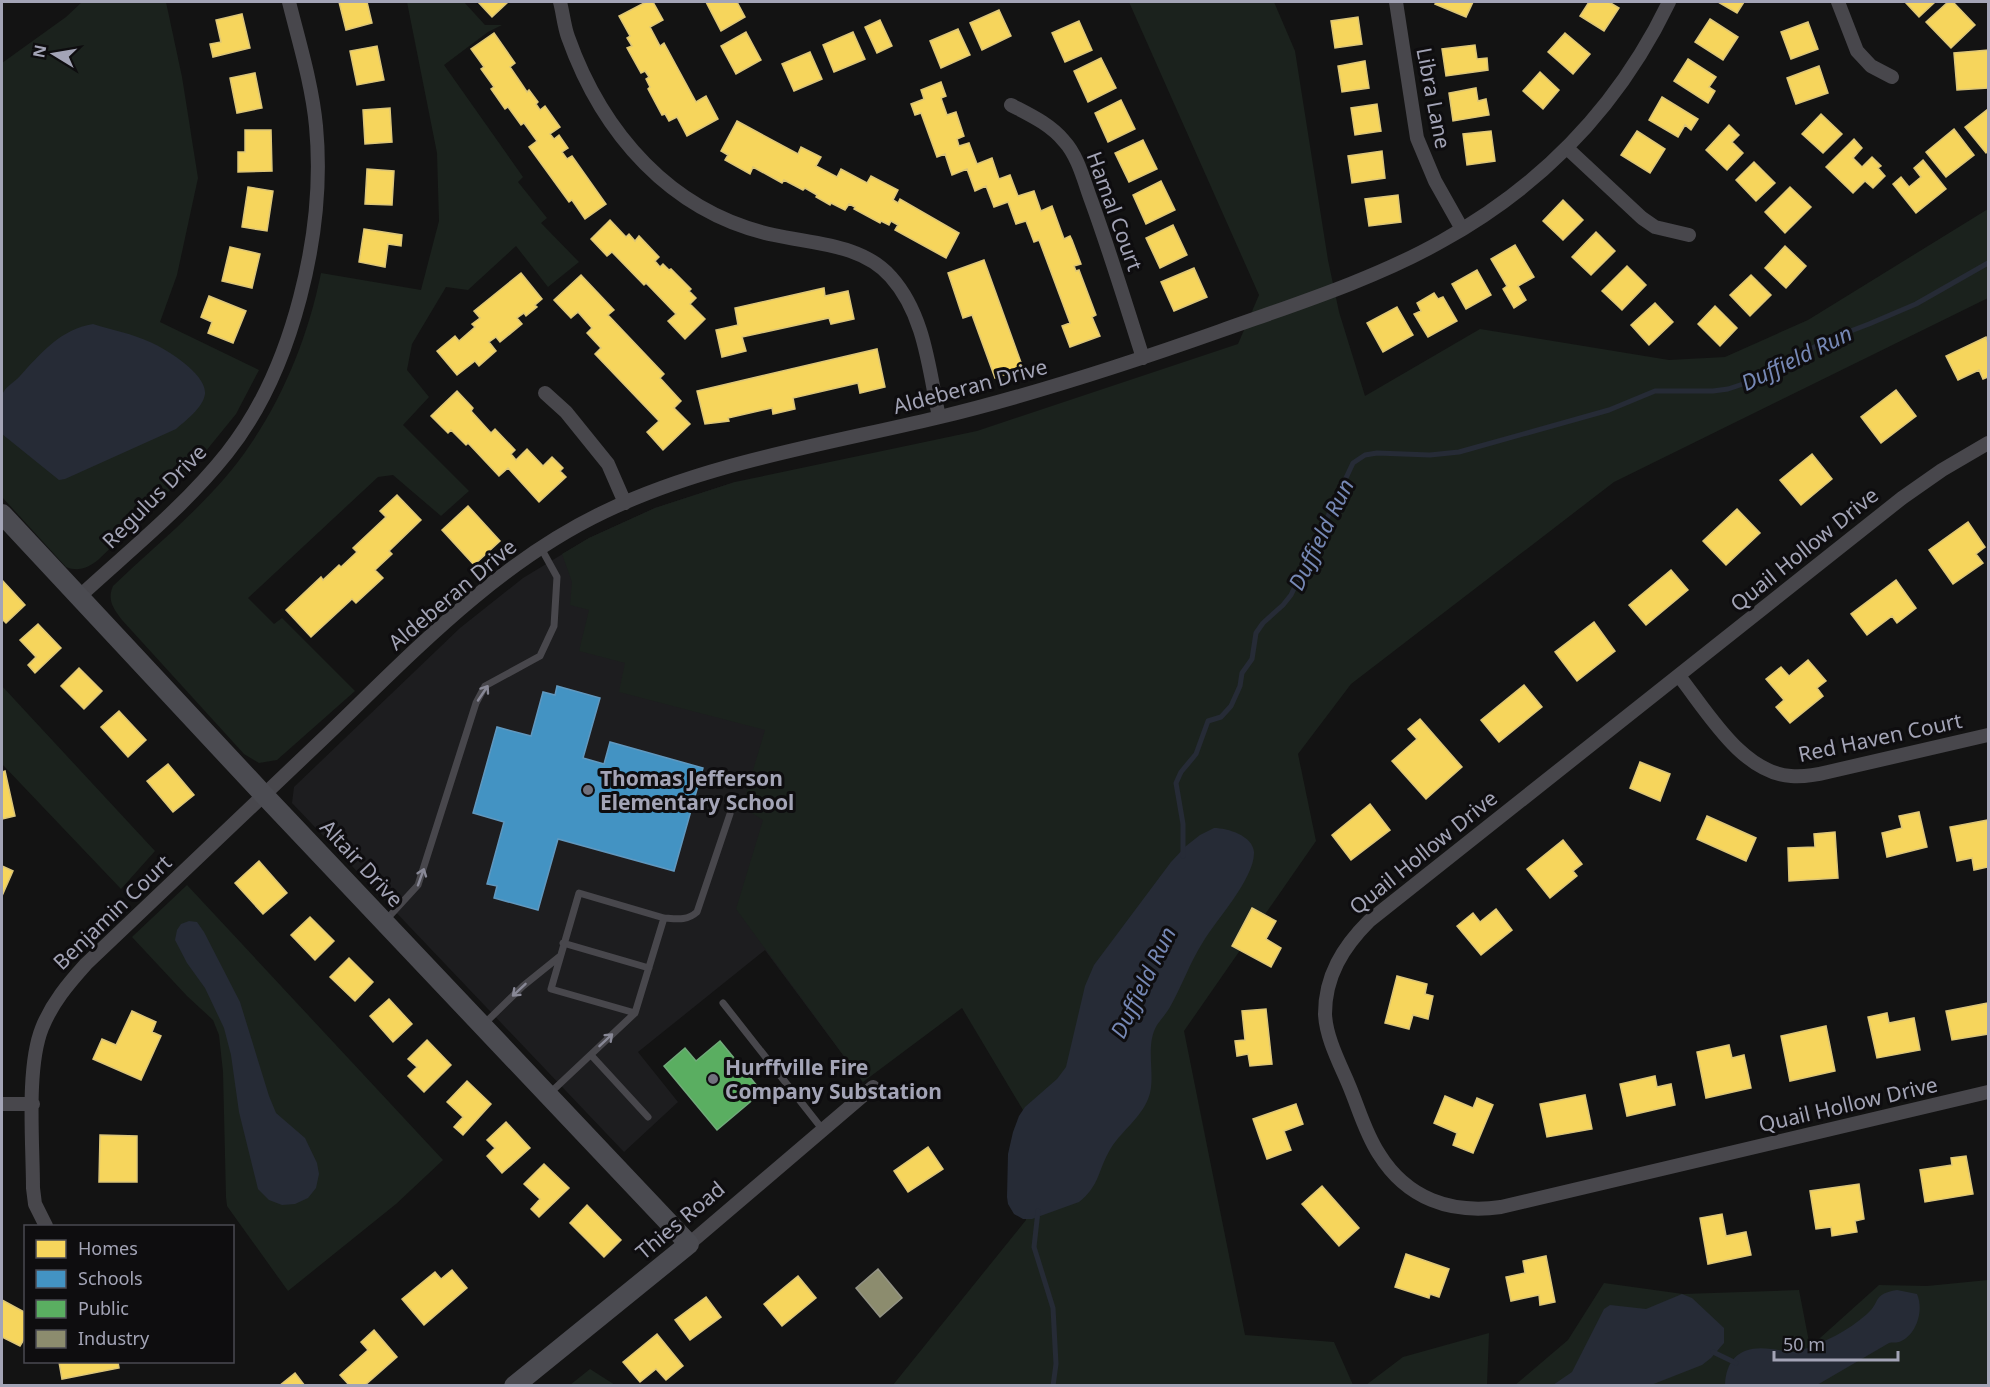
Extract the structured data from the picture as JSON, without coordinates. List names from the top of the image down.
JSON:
{
  "streets": {
    "street": [
      "Libra Lane",
      "Hamal Court",
      "Aldeberan Drive",
      "Regulus Drive",
      "Quail Hollow Drive",
      "Red Haven Court",
      "Altair Drive",
      "Benjamin Court",
      "Thies Road"
    ]
  },
  "crossings": [
    ["Libra Lane", "Aldeberan Drive"],
    ["Hamal Court", "Aldeberan Drive"],
    ["Aldeberan Drive", "Altair Drive"],
    ["Aldeberan Drive", "Benjamin Court"],
    ["Regulus Drive", "Altair Drive"],
    ["Quail Hollow Drive", "Red Haven Court"],
    ["Altair Drive", "Benjamin Court"],
    ["Altair Drive", "Thies Road"]
  ],
  "water": ["Duffield Run"],
  "places": ["Thomas Jefferson Elementary School", "Hurffville Fire Company Substation"],
  "legend": [
    "Homes",
    "Schools",
    "Public",
    "Industry"
  ],
  "scale_bar": "50 m",
  "north": "left"
}
